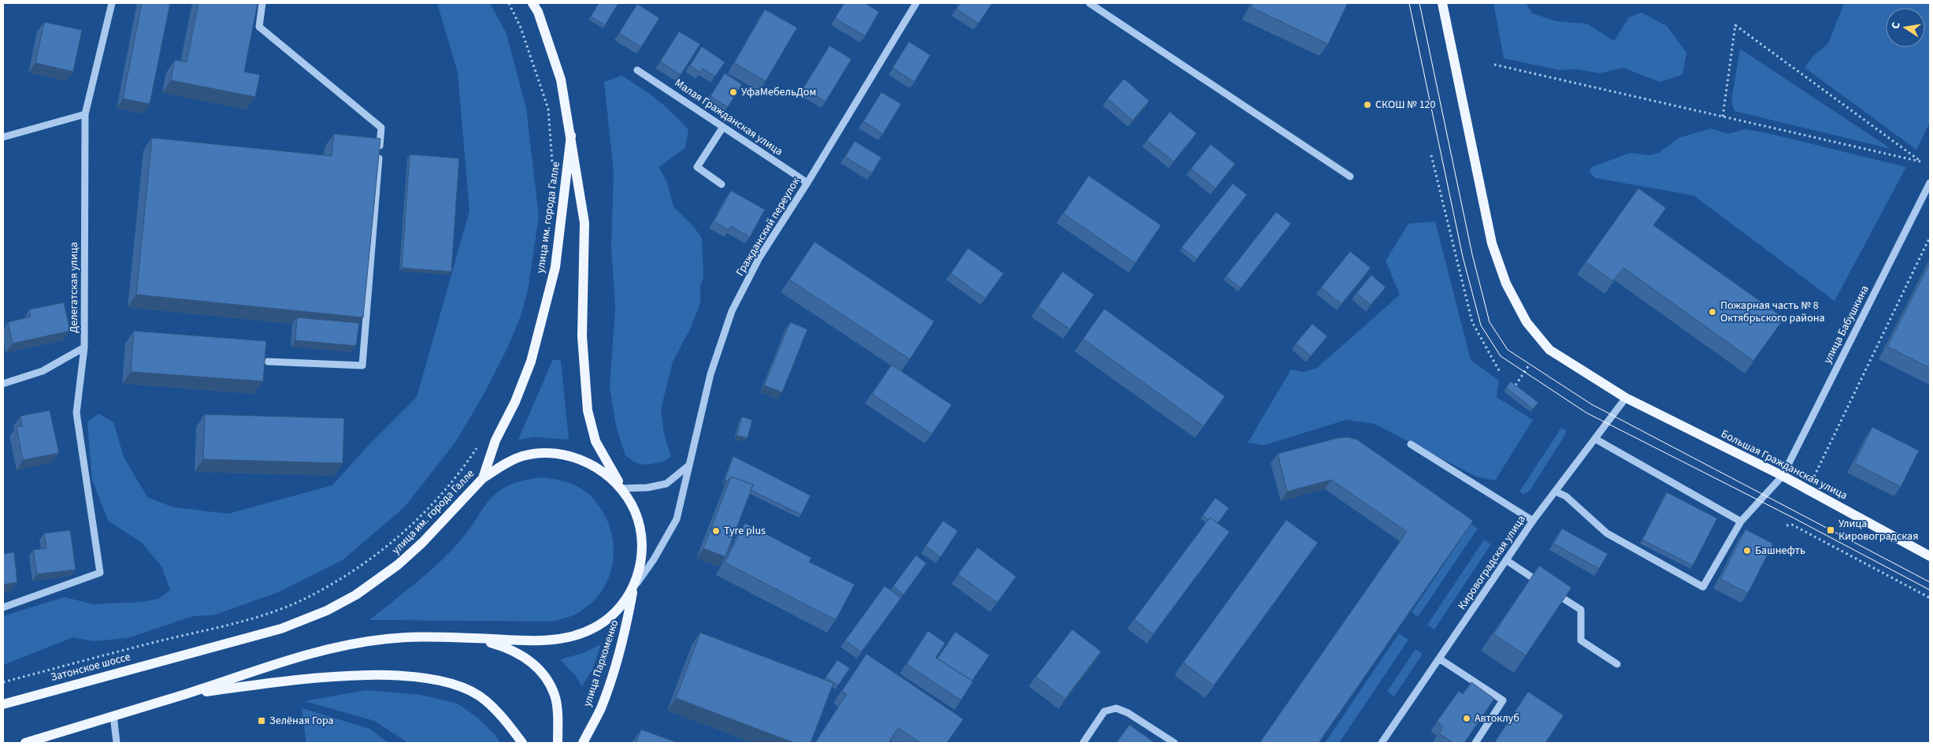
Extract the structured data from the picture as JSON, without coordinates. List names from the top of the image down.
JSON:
{
  "streets": {
    "main road": [
      "улица им. города Галле",
      "Большая Гражданская улица",
      "улица Пархоменко",
      "Затонское шоссе"
    ],
    "street": [
      "Малая Гражданская улица",
      "Гражданский переулок",
      "Делегатская улица",
      "улица Бабушкина",
      "Кировоградская улица"
    ]
  },
  "crossings": [
    ["Малая Гражданская улица", "Гражданский переулок"],
    ["улица им. города Галле", "улица Пархоменко"],
    ["улица им. города Галле", "Затонское шоссе"],
    ["Гражданский переулок", "улица Пархоменко"],
    ["улица Бабушкина", "Большая Гражданская улица"],
    ["улица Бабушкина", "Кировоградская улица"],
    ["Большая Гражданская улица", "Кировоградская улица"]
  ],
  "places": {
    "other": [
      "УфаМебельДом",
      "СКОШ № 120",
      "Пожарная часть № 8 Октябрьского района",
      "Tyre plus",
      "Башнефть",
      "Автоклуб"
    ],
    "transit": ["Улица Кировоградская", "Зелёная Гора"]
  },
  "north": "left"
}
